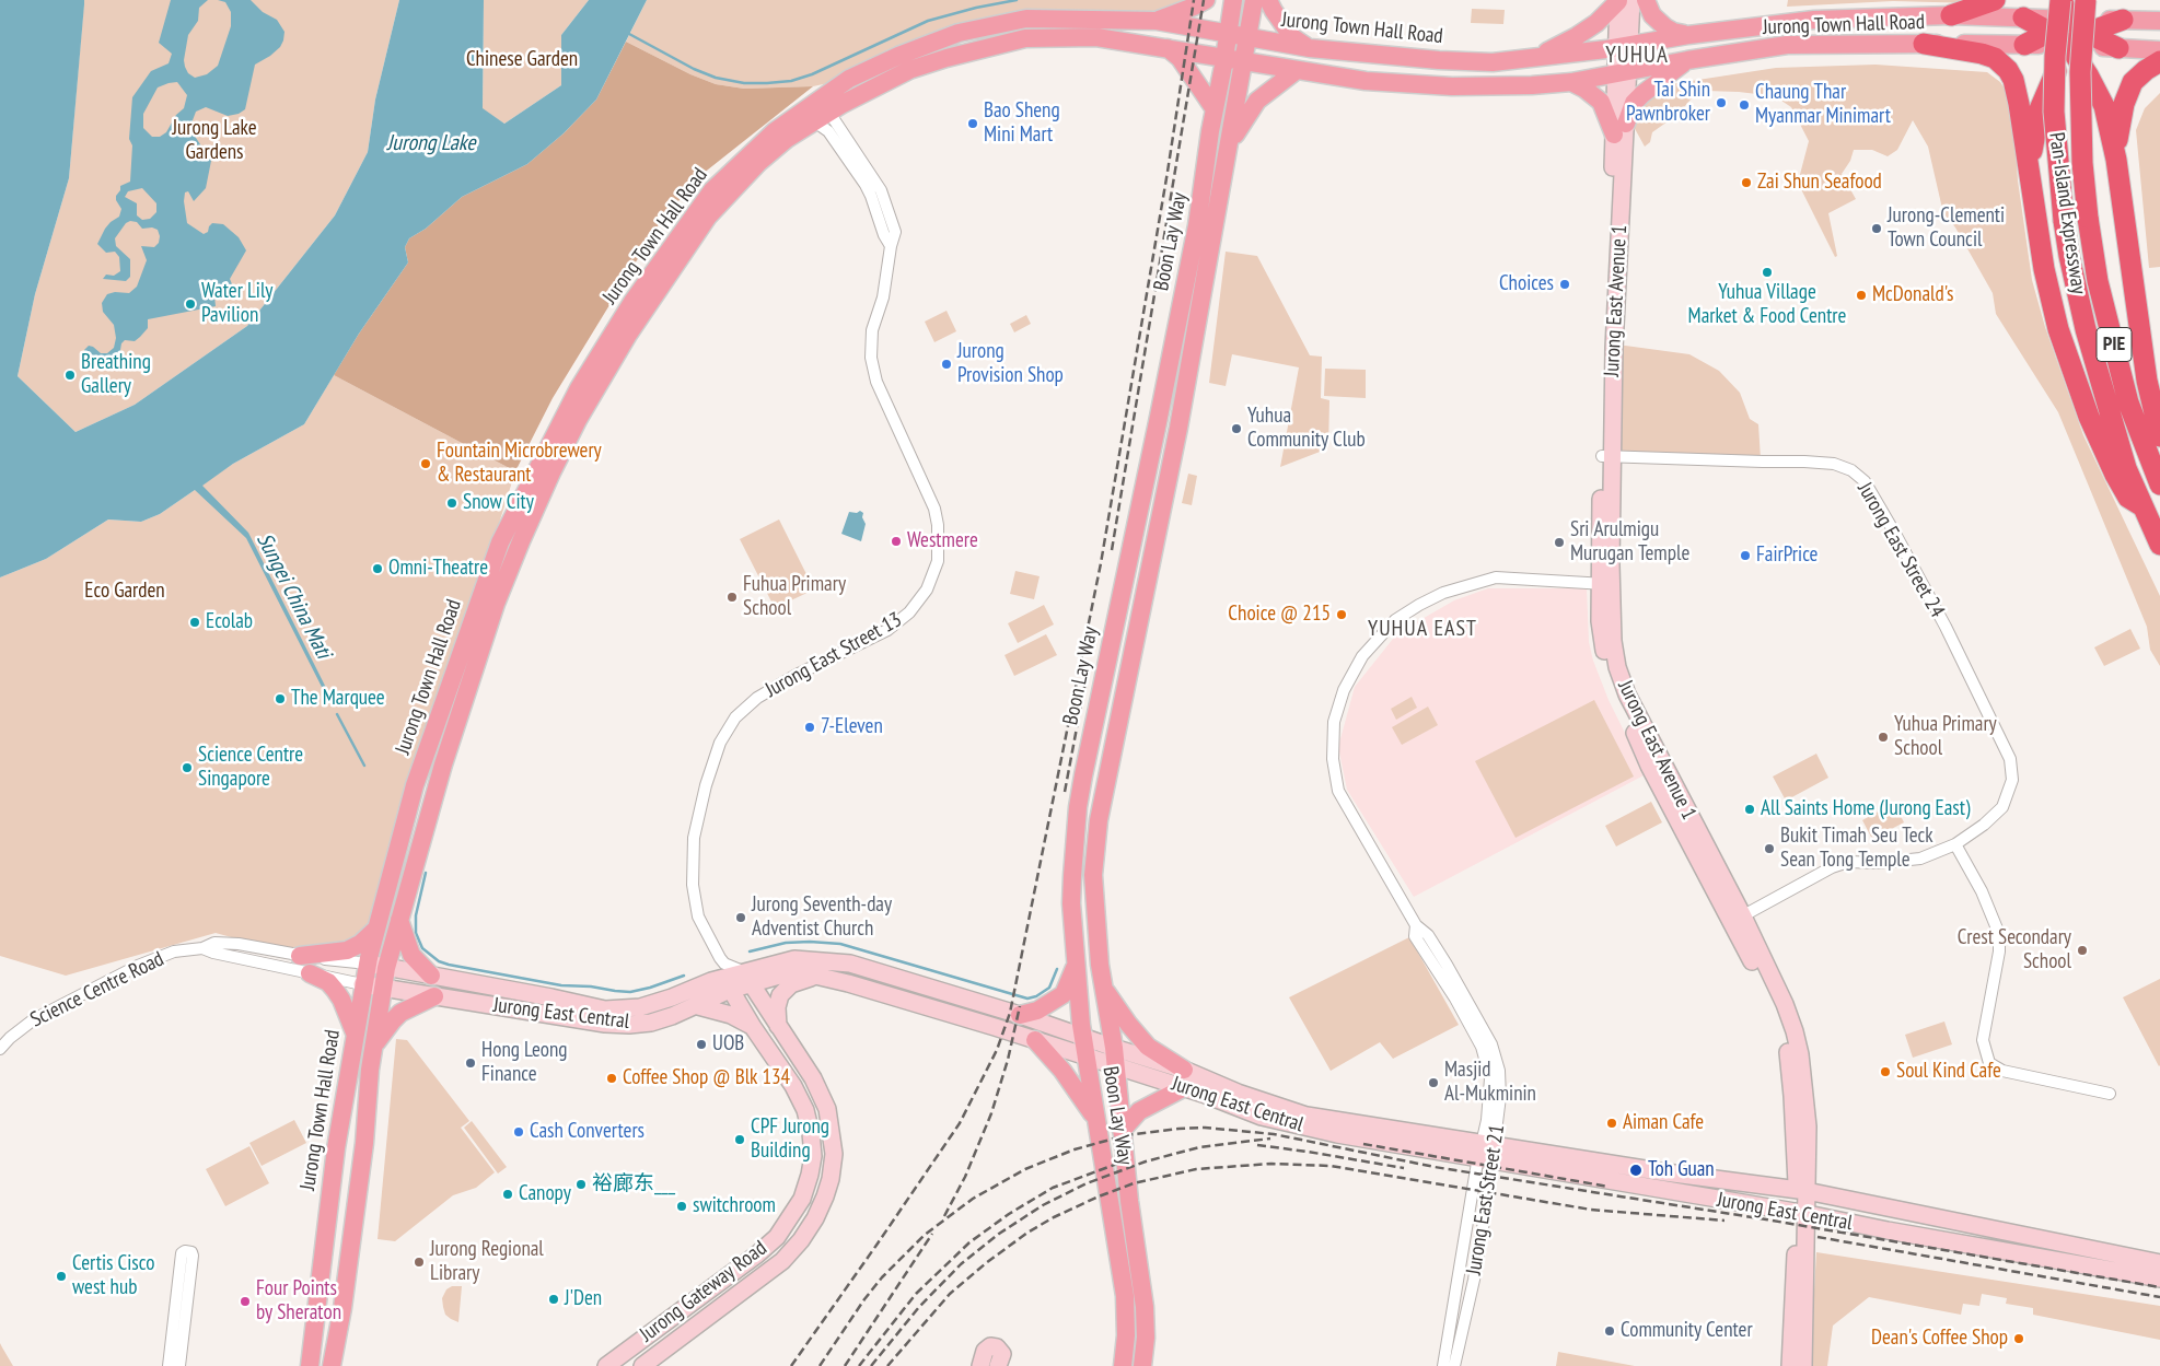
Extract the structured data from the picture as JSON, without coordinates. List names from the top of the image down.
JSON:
{
  "streets": {
    "highway": ["Pan-Island Expressway", "PIE"],
    "main road": [
      "Jurong Town Hall Road",
      "Boon Lay Way",
      "Jurong East Avenue 1",
      "Jurong East Central",
      "Jurong Gateway Road"
    ],
    "street": [
      "Jurong East Street 24",
      "Jurong East Street 13",
      "Science Centre Road",
      "Jurong East Street 21"
    ]
  },
  "crossings": [
    ["Jurong Town Hall Road", "Boon Lay Way"],
    ["Jurong Town Hall Road", "Jurong East Avenue 1"],
    ["Jurong Town Hall Road", "Jurong East Street 13"],
    ["Jurong Town Hall Road", "Science Centre Road"],
    ["Jurong Town Hall Road", "Jurong East Central"],
    ["Boon Lay Way", "Jurong East Central"],
    ["Jurong East Avenue 1", "Jurong East Street 24"],
    ["Jurong East Avenue 1", "Jurong East Central"],
    ["Jurong East Avenue 1", "Jurong East Street 21"],
    ["Jurong East Street 13", "Jurong East Central"],
    ["Jurong East Street 13", "Jurong Gateway Road"],
    ["Science Centre Road", "Jurong East Central"],
    ["Jurong East Central", "Jurong East Street 21"],
    ["Jurong East Central", "Jurong Gateway Road"]
  ],
  "districts": ["YUHUA", "YUHUA EAST"],
  "water": ["Jurong Lake", "Sungei China Mati"],
  "parks": ["Chinese Garden", "Jurong Lake Gardens", "Eco Garden"],
  "places": [
    "Tai Shin Pawnbroker",
    "Chaung Thar Myanmar Minimart",
    "Bao Sheng Mini Mart",
    "Zai Shun Seafood",
    "Jurong-Clementi Town Council",
    "Yuhua Village Market & Food Centre",
    "Choices",
    "McDonald's",
    "Water Lily Pavilion",
    "Jurong Provision Shop",
    "Breathing Gallery",
    "Yuhua Community Club",
    "Fountain Microbrewery & Restaurant",
    "Snow City",
    "Westmere",
    "Sri Arulmigu Murugan Temple",
    "FairPrice",
    "Omni-Theatre",
    "Fuhua Primary School",
    "Choice @ 215",
    "Ecolab",
    "The Marquee",
    "7-Eleven",
    "Yuhua Primary School",
    "Science Centre Singapore",
    "All Saints Home (Jurong East)",
    "Bukit Timah Seu Teck Sean Tong Temple",
    "Jurong Seventh-day Adventist Church",
    "Crest Secondary School",
    "UOB",
    "Hong Leong Finance",
    "Soul Kind Cafe",
    "Coffee Shop @ Blk 134",
    "Masjid Al-Mukminin",
    "Aiman Cafe",
    "Cash Converters",
    "CPF Jurong Building",
    "Toh Guan",
    "裕廊东___",
    "Canopy",
    "switchroom",
    "Jurong Regional Library",
    "Certis Cisco west hub",
    "J'Den",
    "Four Points by Sheraton",
    "Community Center",
    "Dean's Coffee Shop"
  ]
}
